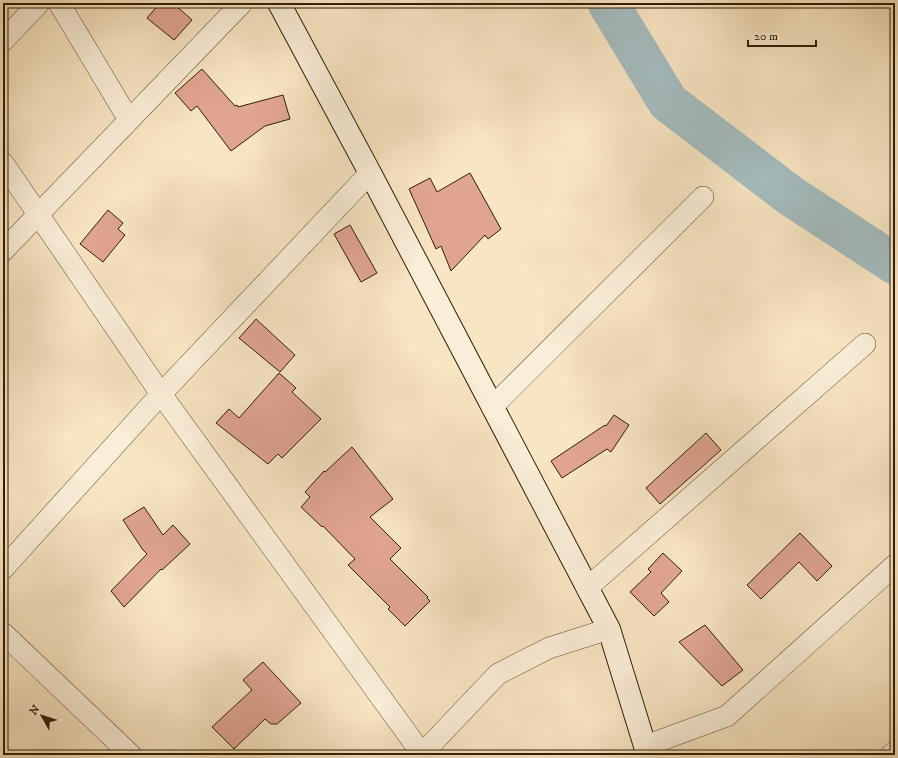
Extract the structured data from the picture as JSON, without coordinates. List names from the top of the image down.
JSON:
{
  "scale_bar": "20 m",
  "north": "top left"
}
